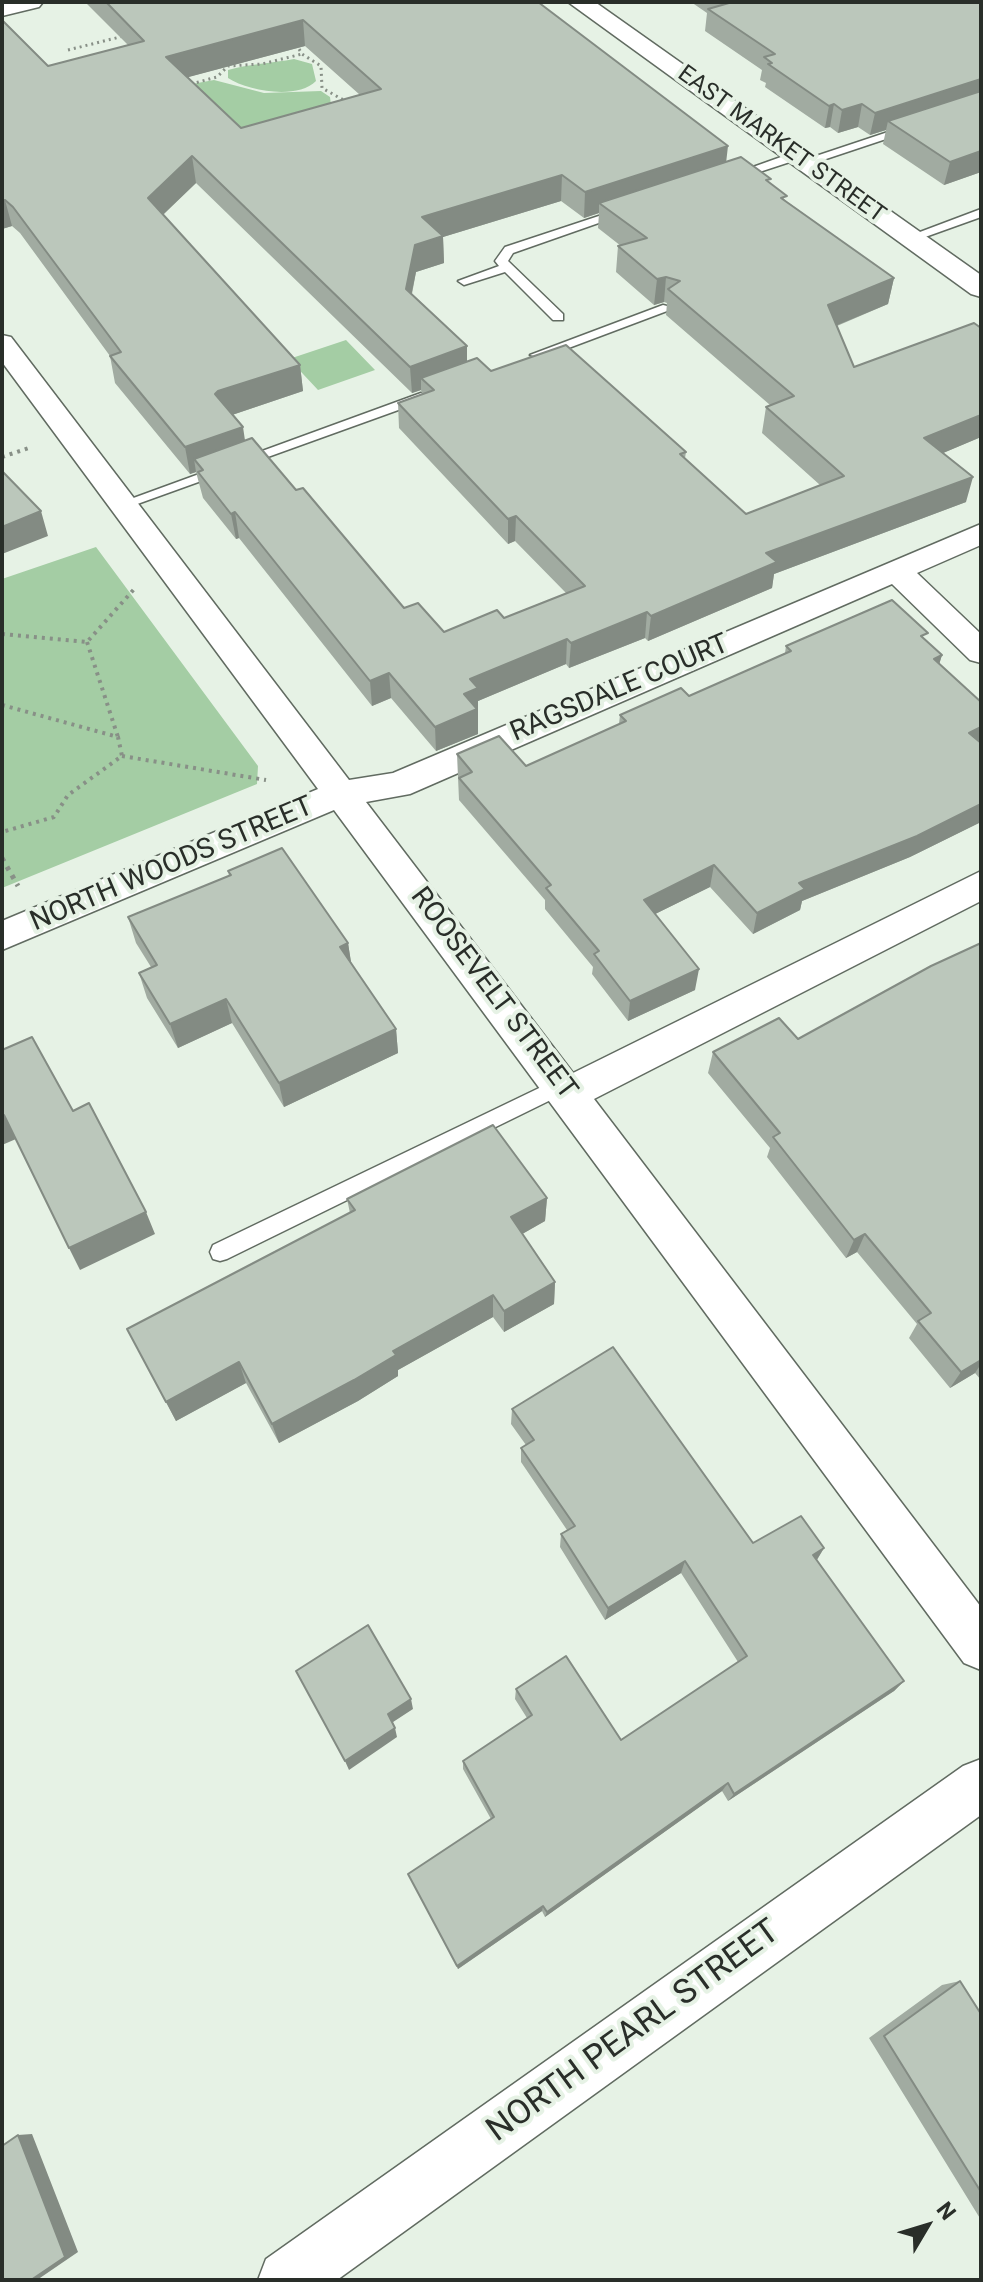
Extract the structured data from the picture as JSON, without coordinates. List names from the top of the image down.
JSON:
{
  "streets": {
    "main road": ["EAST MARKET STREET"],
    "street": [
      "RAGSDALE COURT",
      "NORTH WOODS STREET",
      "ROOSEVELT STREET",
      "NORTH PEARL STREET"
    ]
  },
  "crossings": [
    ["RAGSDALE COURT", "NORTH WOODS STREET"],
    ["RAGSDALE COURT", "ROOSEVELT STREET"],
    ["NORTH WOODS STREET", "ROOSEVELT STREET"]
  ],
  "north": "top right"
}
